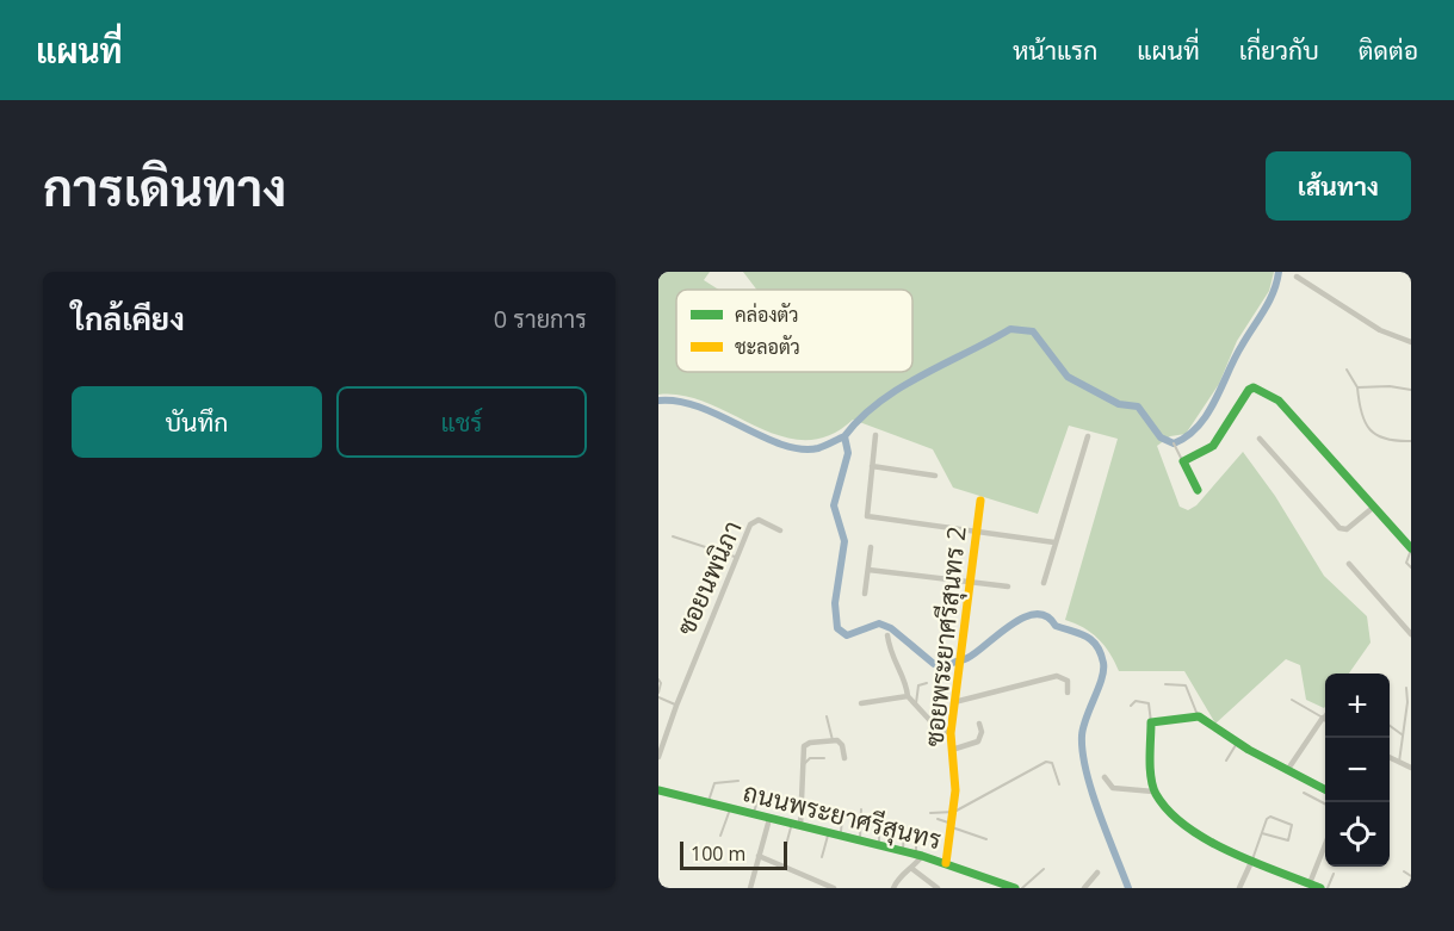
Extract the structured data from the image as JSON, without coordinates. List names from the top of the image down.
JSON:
{
  "streets": {
    "street": ["ซอยนพนิภา", "ซอยพระยาศรีสุนทร 2", "ถนนพระยาศรีสุนทร"]
  },
  "crossings": [
    ["ซอยพระยาศรีสุนทร 2", "ถนนพระยาศรีสุนทร"]
  ],
  "legend": ["คล่องตัว", "ชะลอตัว"],
  "scale_bar": "100 m",
  "page": {
    "header": "แผนที่",
    "nav": [
      "หน้าแรก",
      "แผนที่",
      "เกี่ยวกับ",
      "ติดต่อ"
    ],
    "buttons": [
      "เส้นทาง",
      ["บันทึก", "แชร์"]
    ],
    "title": "การเดินทาง",
    "heading": ["ใกล้เคียง", "0 รายการ"],
    "map_buttons": ["+", "−"],
    "scale": "100 m"
  }
}
